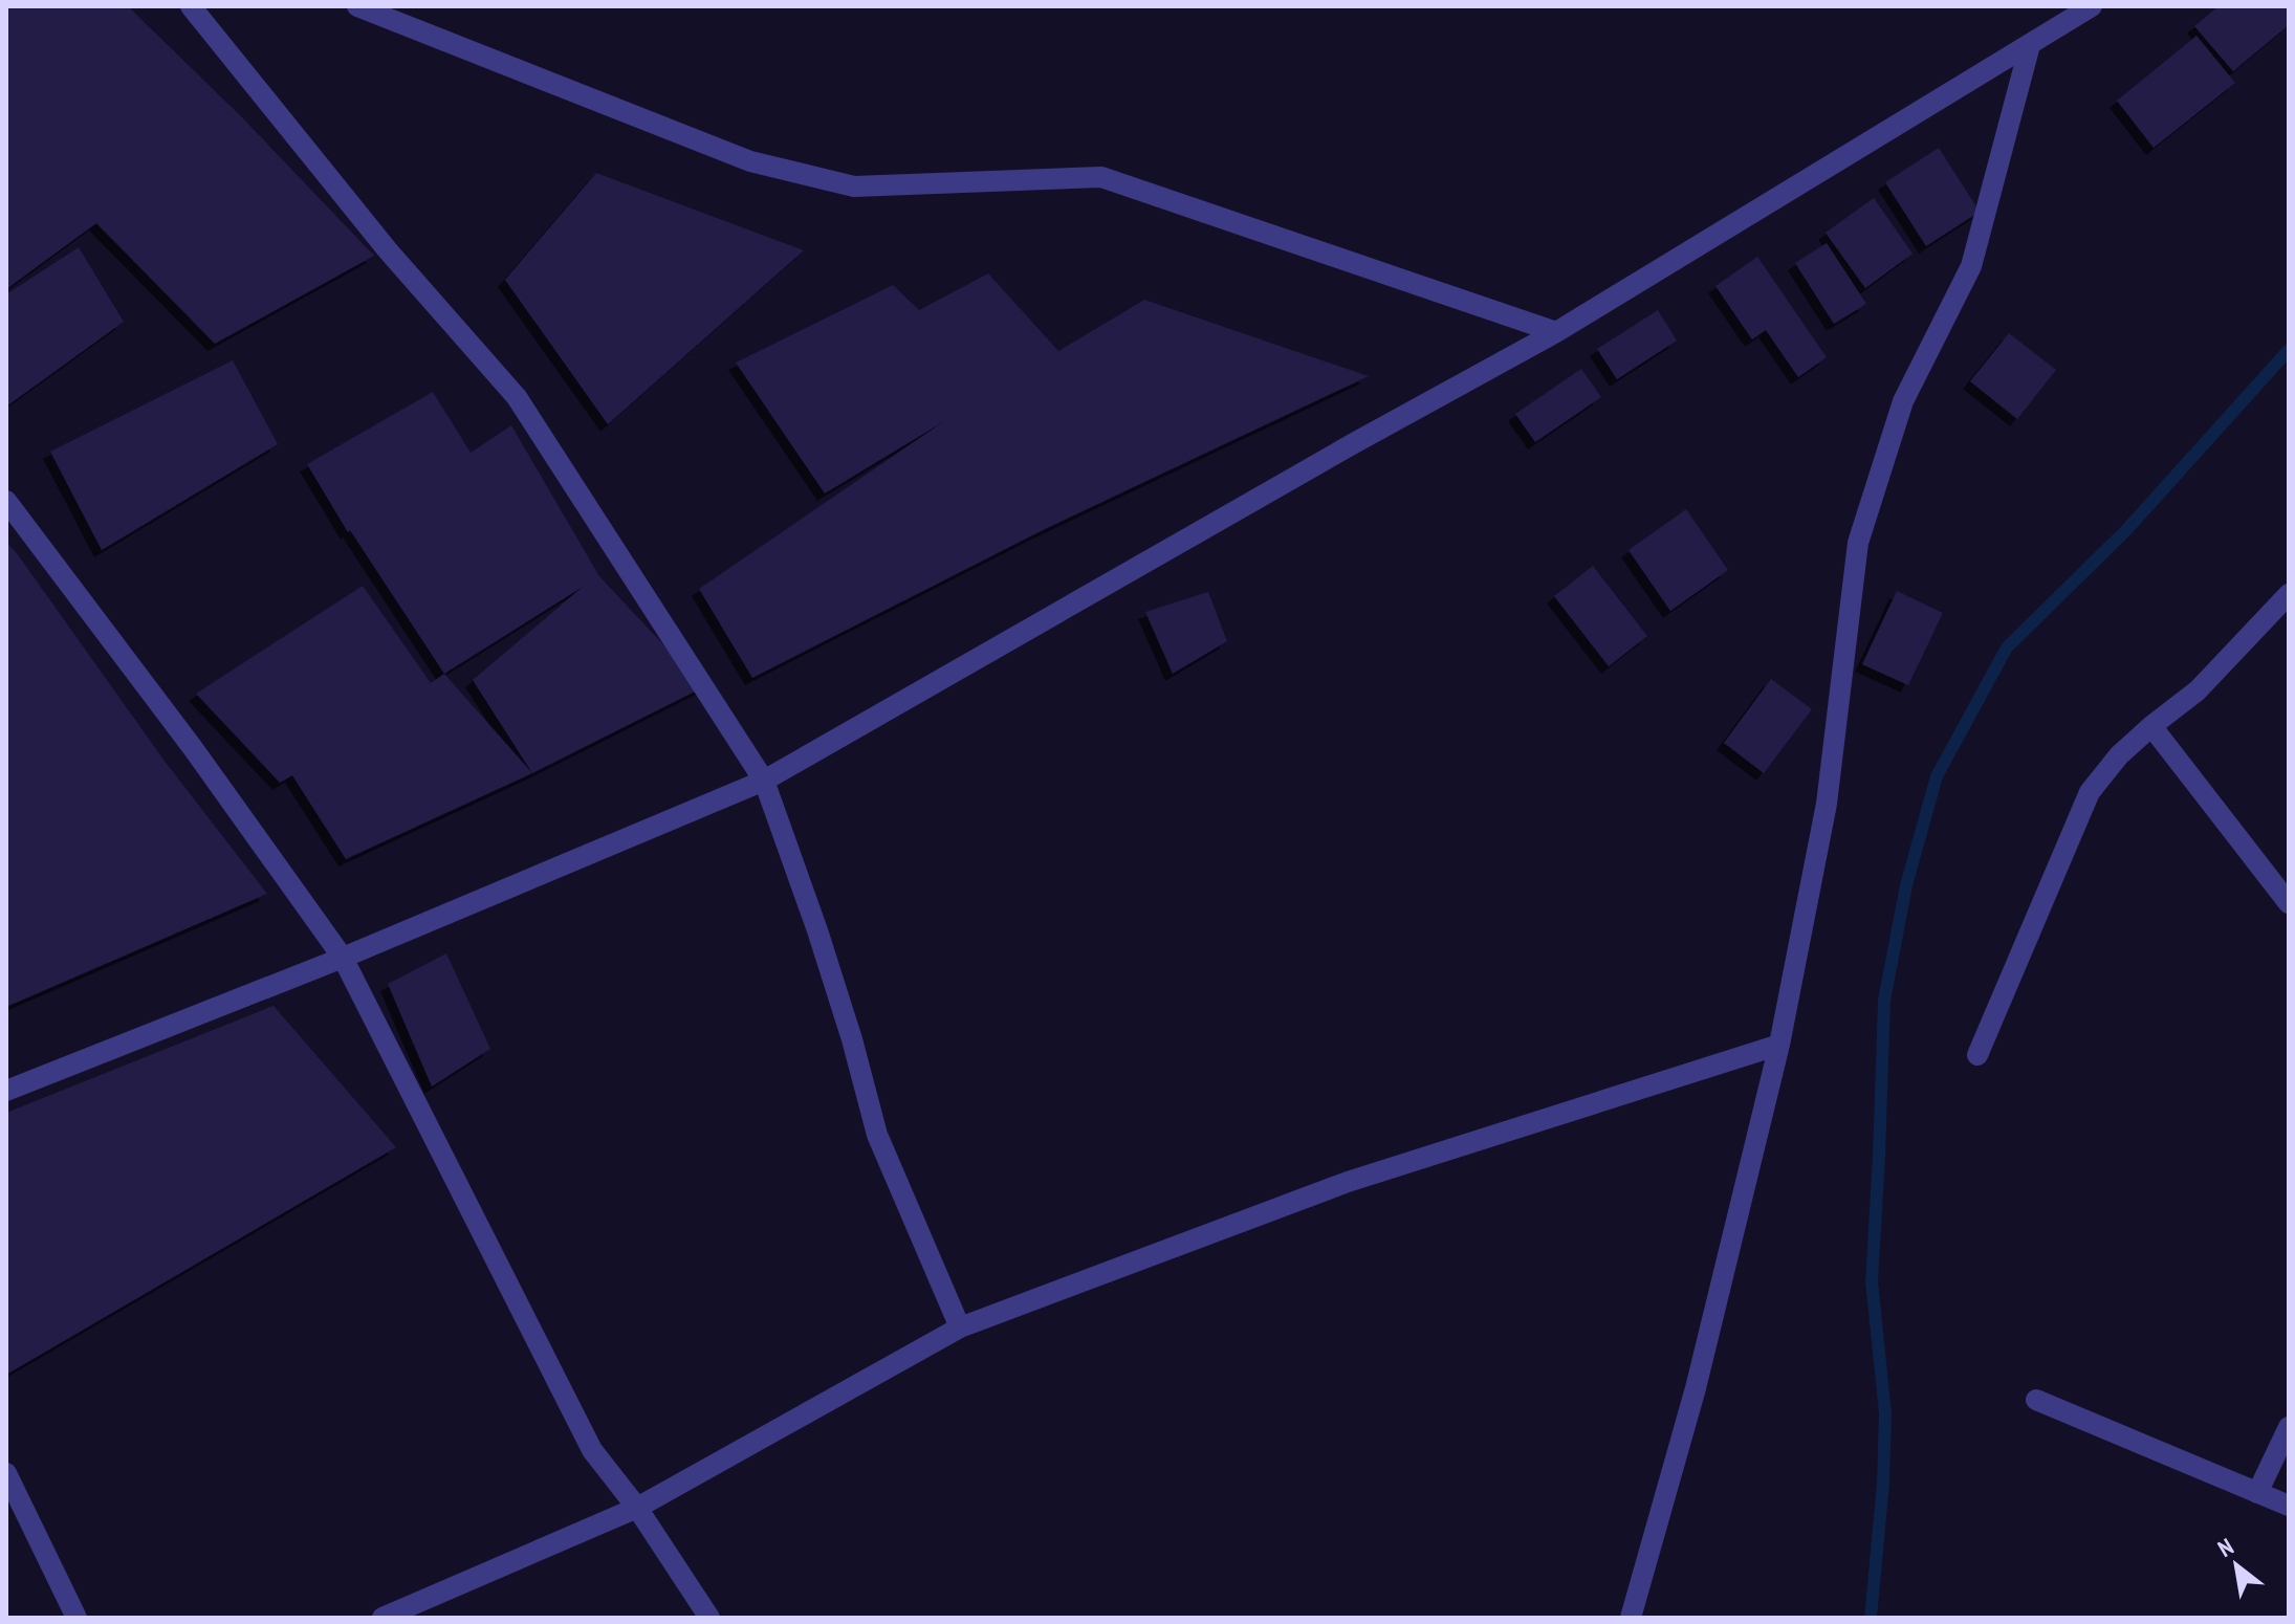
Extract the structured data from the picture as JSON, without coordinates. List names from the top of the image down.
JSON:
{
  "north": "top left"
}
